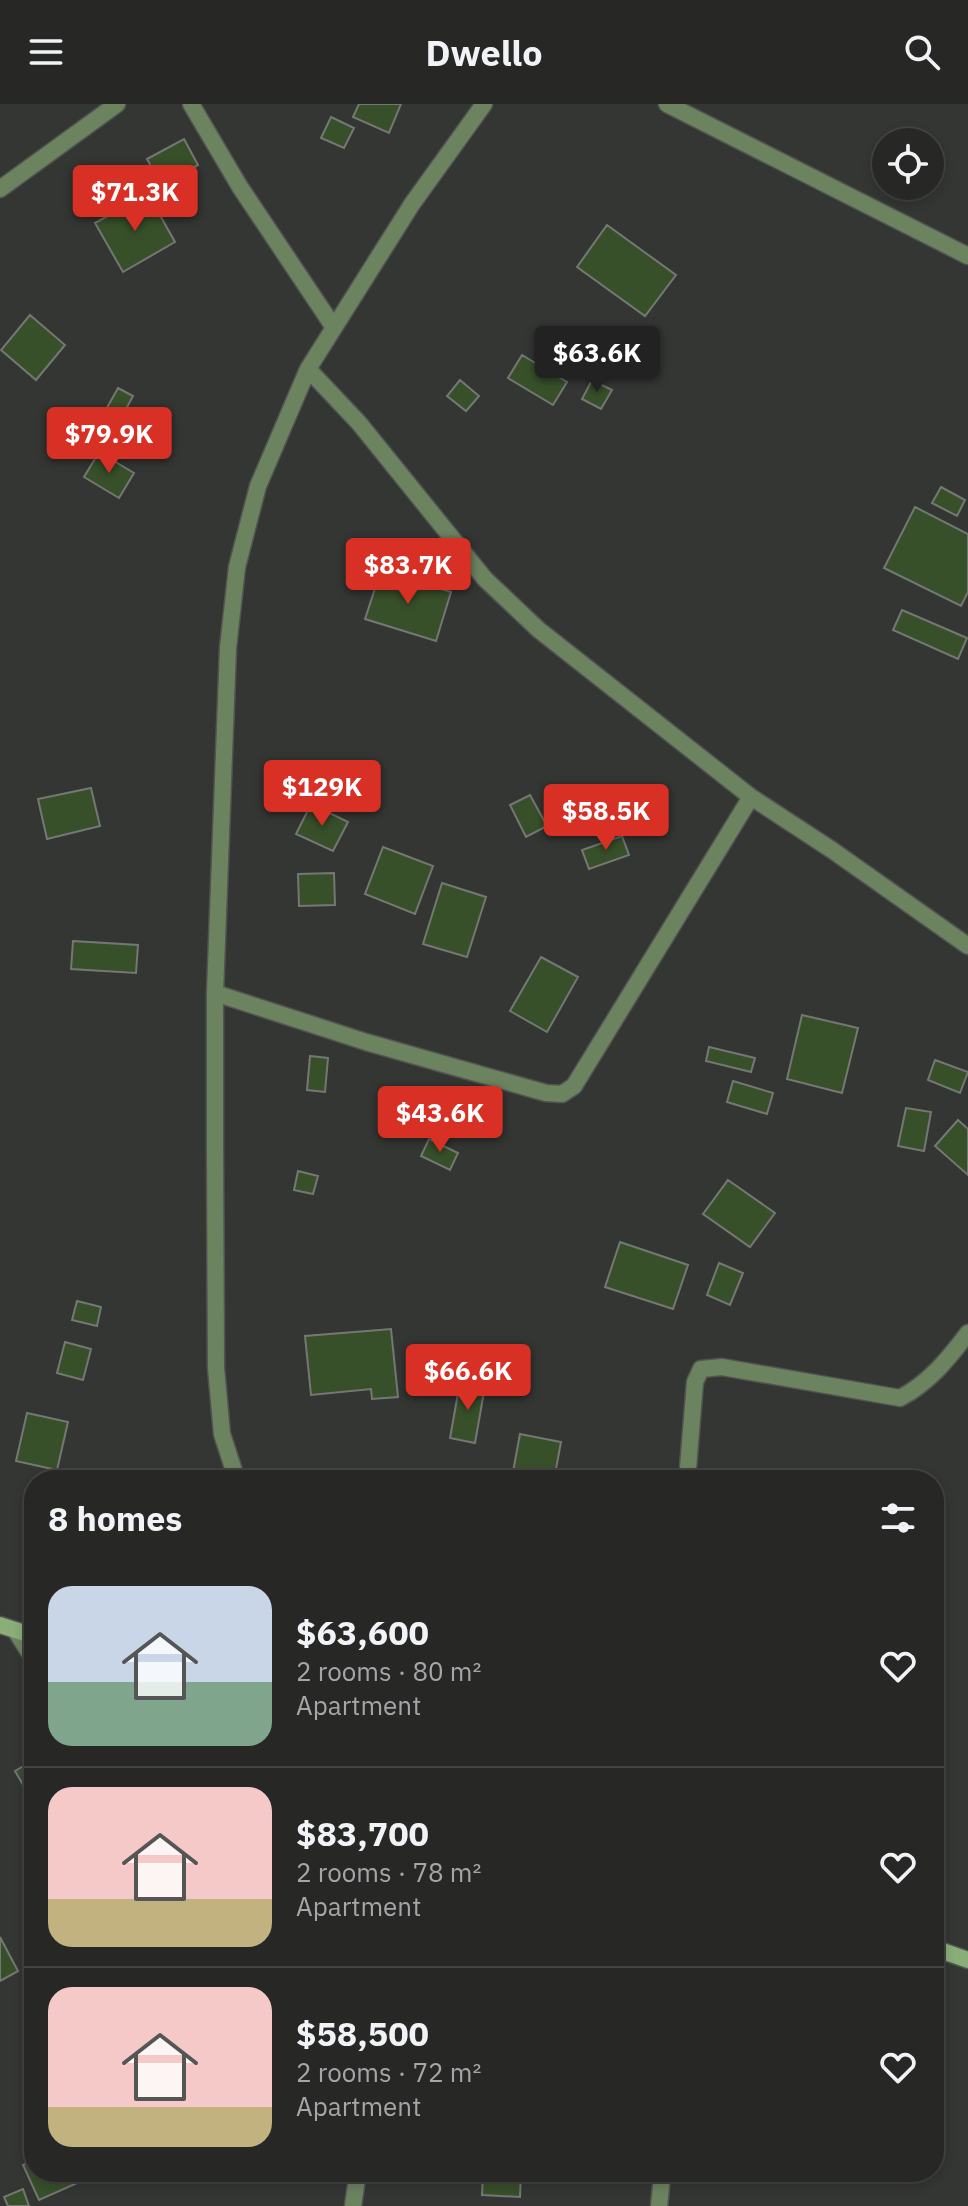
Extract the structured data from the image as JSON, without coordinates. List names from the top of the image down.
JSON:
{
  "page": {
    "header": "Dwello",
    "price": [
      "$71.3K",
      "$63.6K",
      "$79.9K",
      "$83.7K",
      "$129K",
      "$58.5K",
      "$43.6K",
      "$66.6K"
    ],
    "heading": "8 homes",
    "list": [
      {
        "name": "$63,600",
        "note": "2 rooms · 80 m² · Apartment"
      },
      {
        "name": "$83,700",
        "note": "2 rooms · 78 m² · Apartment"
      },
      {
        "name": "$58,500",
        "note": "2 rooms · 72 m² · Apartment"
      }
    ]
  }
}
